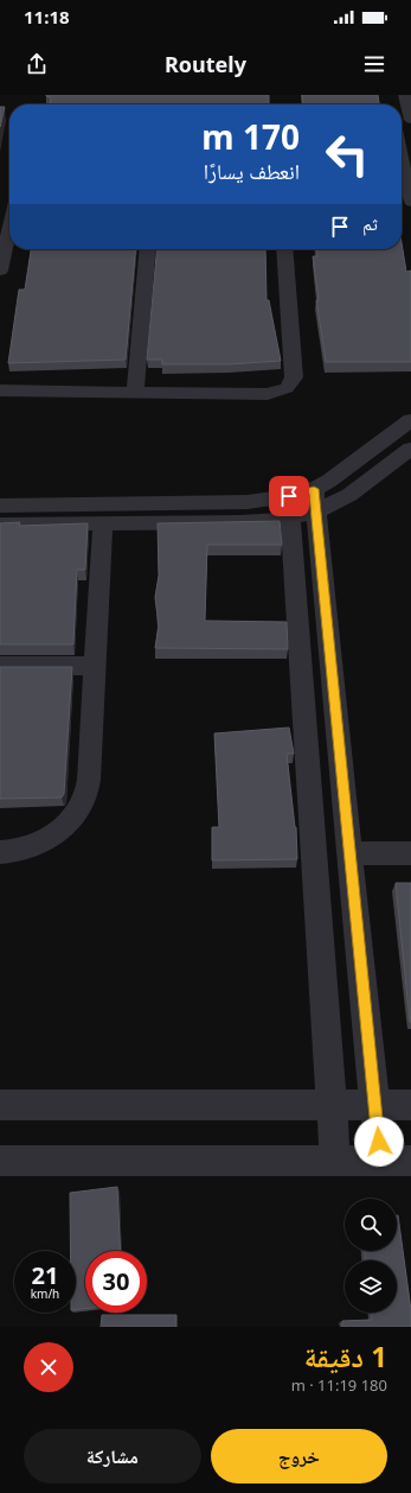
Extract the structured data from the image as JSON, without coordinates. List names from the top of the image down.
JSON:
{
  "page": {
    "status": "11:18",
    "header": "Routely",
    "turn": ["170 m", "انعطف يسارًا"],
    "then": "ثم",
    "speed": "21 km/h",
    "limit": "30",
    "heading": ["1 دقيقة", "180 m · 11:19"],
    "buttons": ["خروج", "مشاركة"]
  }
}
